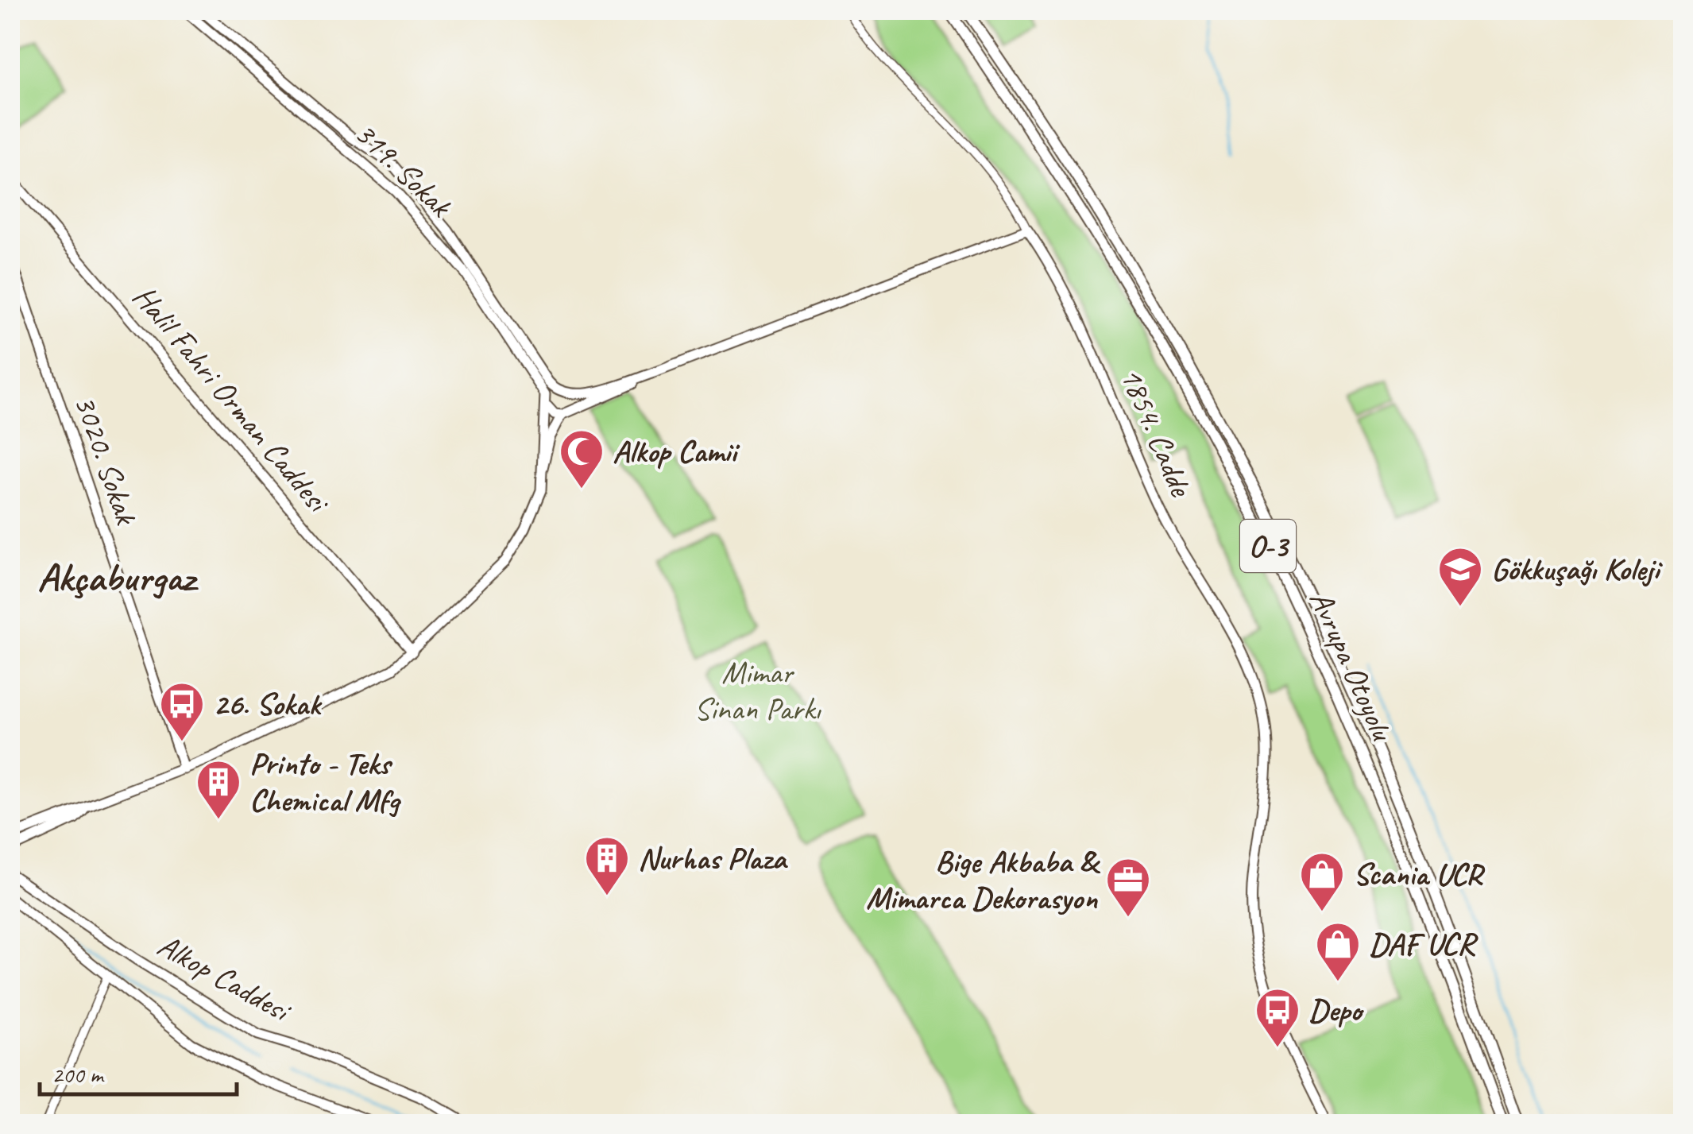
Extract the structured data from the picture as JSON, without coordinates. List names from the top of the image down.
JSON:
{
  "streets": {
    "highway": ["O-3", "Avrupa Otoyolu"],
    "main road": [
      "319. Sokak",
      "Halil Fahri Orman Caddesi",
      "1854. Cadde",
      "3020. Sokak",
      "Alkop Caddesi"
    ]
  },
  "districts": ["Akçaburgaz"],
  "parks": ["Mimar Sinan Parkı"],
  "places": {
    "mosque": ["Alkop Camii"],
    "school or university": ["Gökkuşağı Koleji"],
    "bus stop": ["26. Sokak", "Depo"],
    "building": ["Printo - Teks Chemical Mfg", "Nurhas Plaza"],
    "shop": ["Scania UCR", "DAF UCR"],
    "office": ["Bige Akbaba & Mimarca Dekorasyon"]
  },
  "scale_bar": "200 m"
}
